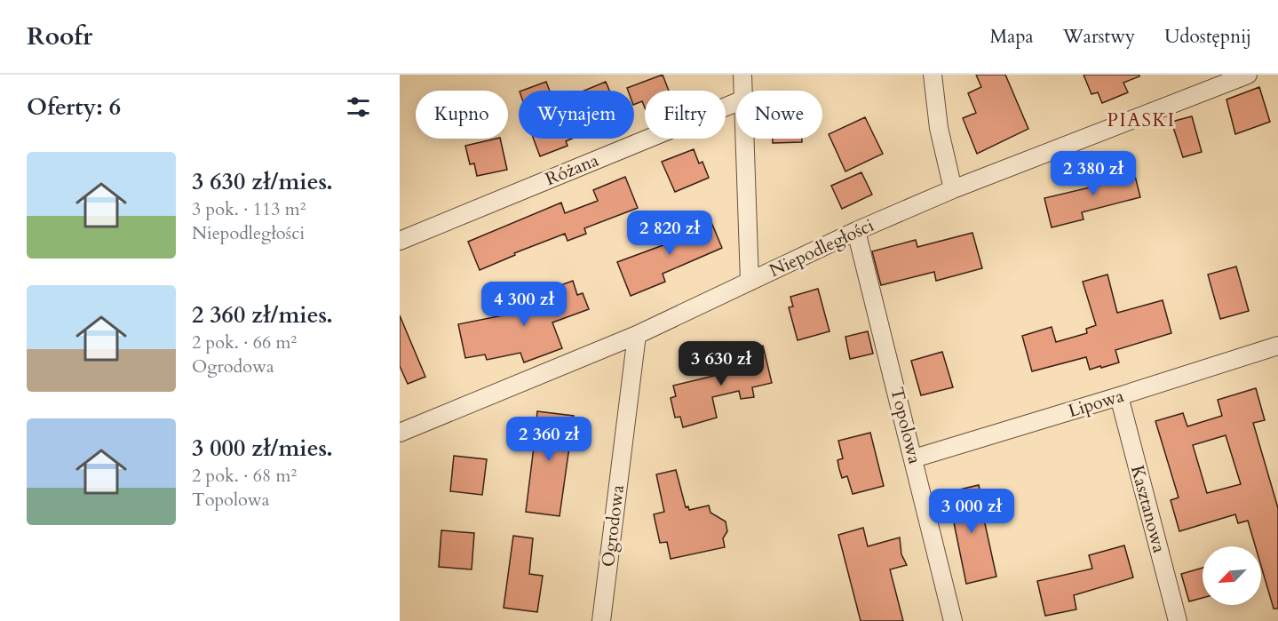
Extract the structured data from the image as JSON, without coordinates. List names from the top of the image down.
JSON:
{
  "streets": {
    "street": [
      "Różana",
      "Niepodległości",
      "Lipowa",
      "Topolowa",
      "Kasztanowa",
      "Ogrodowa"
    ]
  },
  "crossings": [
    ["Niepodległości", "Topolowa"],
    ["Niepodległości", "Ogrodowa"],
    ["Lipowa", "Topolowa"],
    ["Lipowa", "Kasztanowa"]
  ],
  "districts": ["PIASKI"],
  "north": "bottom left",
  "page": {
    "header": "Roofr",
    "nav": ["Mapa", "Warstwy", "Udostępnij"],
    "heading": "Oferty: 6",
    "chip": [
      "Kupno",
      "Wynajem",
      "Filtry",
      "Nowe"
    ],
    "list": [
      {
        "name": "3 630 zł/mies.",
        "note": "3 pok. · 113 m² · Niepodległości"
      },
      {
        "name": "2 360 zł/mies.",
        "note": "2 pok. · 66 m² · Ogrodowa"
      },
      {
        "name": "3 000 zł/mies.",
        "note": "2 pok. · 68 m² · Topolowa"
      }
    ],
    "price": [
      "2 380 zł",
      "2 820 zł",
      "4 300 zł",
      "3 630 zł",
      "2 360 zł",
      "3 000 zł"
    ]
  }
}
